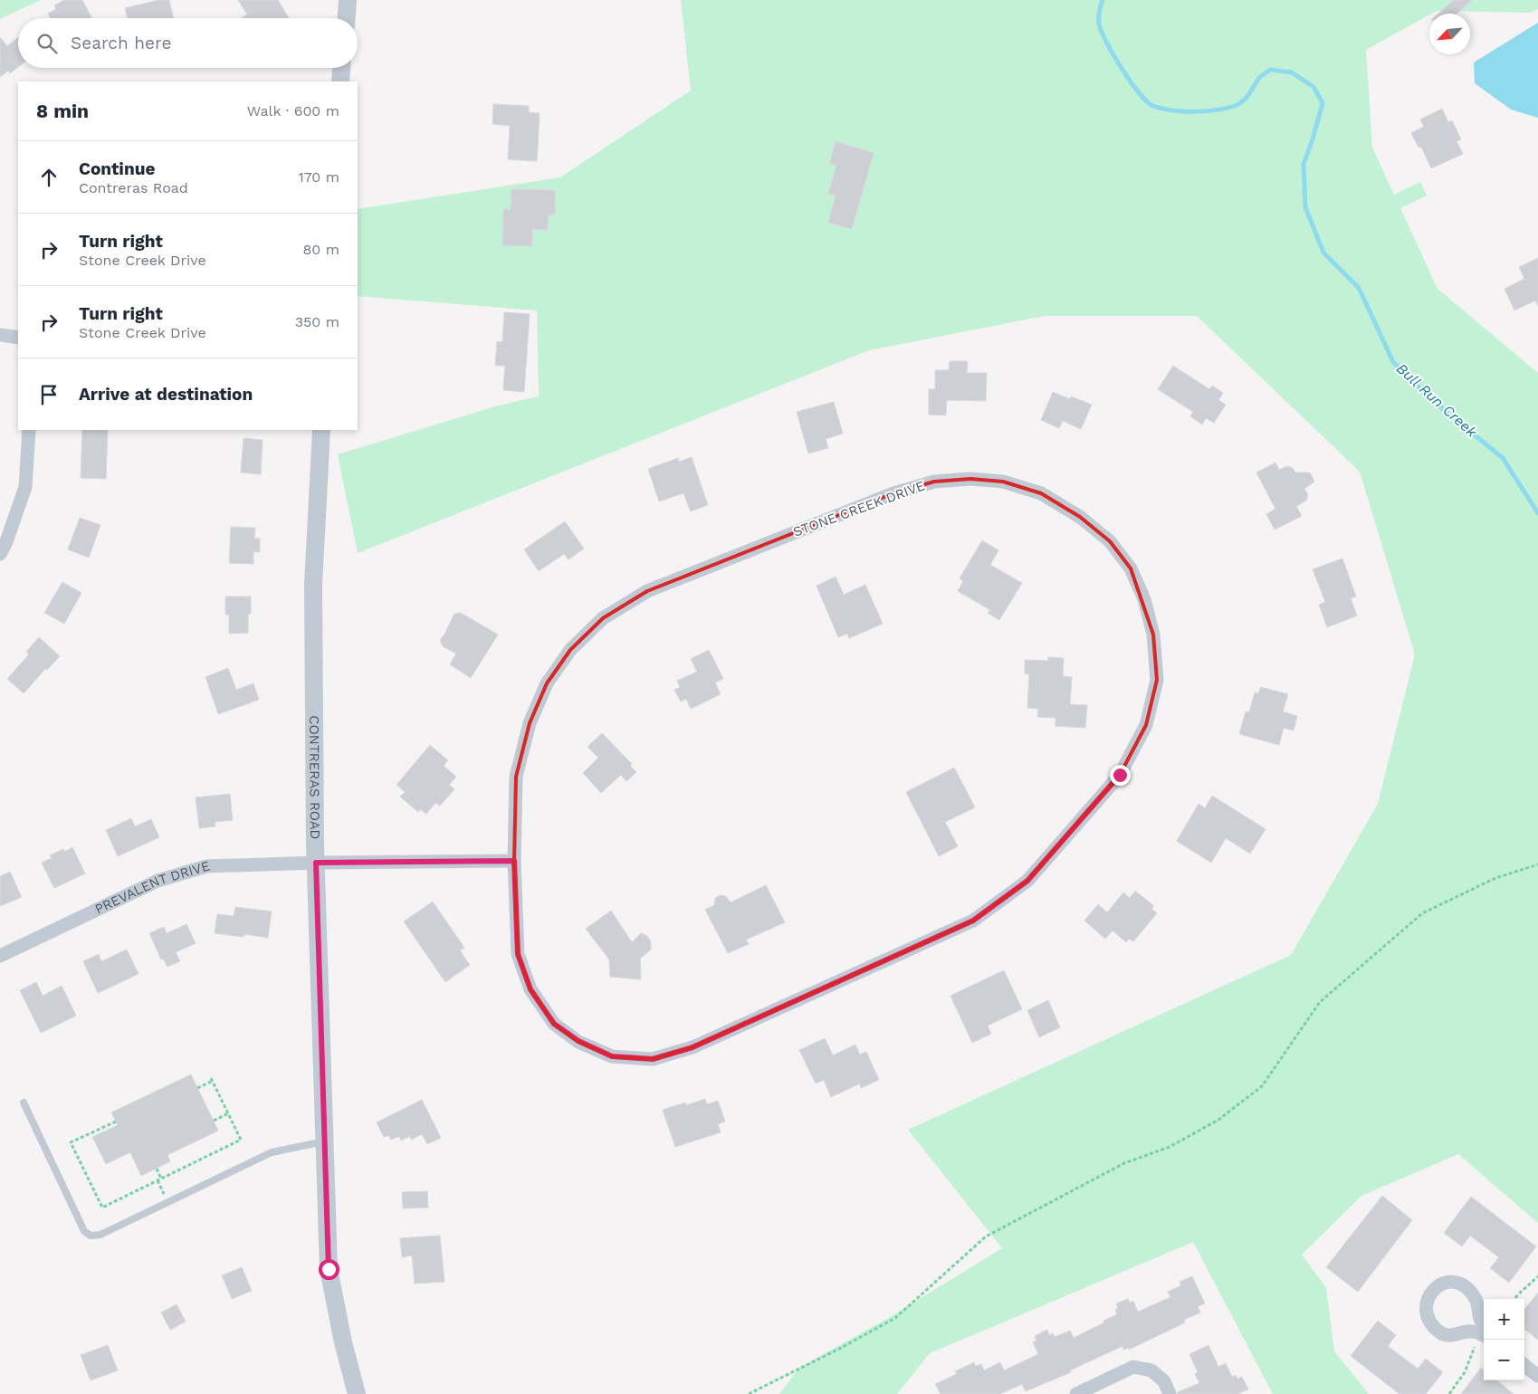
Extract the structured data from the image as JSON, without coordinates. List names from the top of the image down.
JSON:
{
  "streets": {
    "street": ["STONE CREEK DRIVE", "CONTRERAS ROAD", "PREVALENT DRIVE"]
  },
  "crossings": [
    ["CONTRERAS ROAD", "PREVALENT DRIVE"]
  ],
  "water": ["Bull Run Creek"],
  "north": "bottom left",
  "page": {
    "search": "Search here",
    "heading": ["8 min", "Walk · 600 m"],
    "list": [
      ["Continue", "Contreras Road", "170 m"],
      ["Turn right", "Stone Creek Drive", "80 m"],
      ["Turn right", "Stone Creek Drive", "350 m"],
      "Arrive at destination"
    ],
    "map_buttons": ["+", "−"]
  }
}
